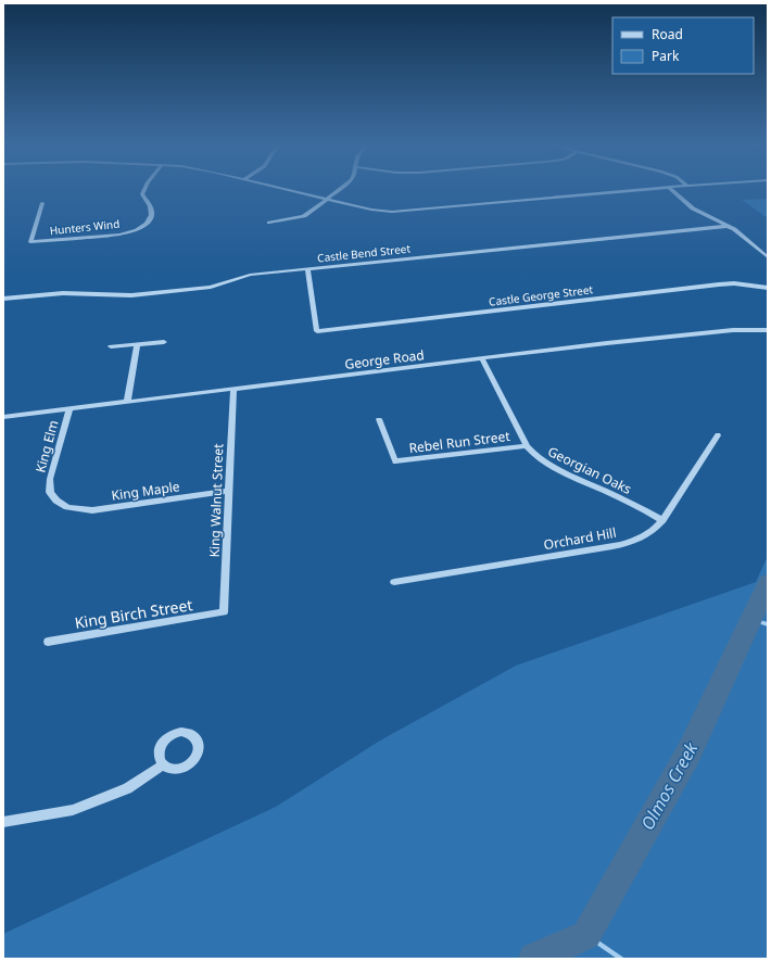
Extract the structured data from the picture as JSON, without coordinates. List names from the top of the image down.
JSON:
{
  "streets": {
    "street": [
      "Hunters Wind",
      "Castle Bend Street",
      "Castle George Street",
      "George Road",
      "Rebel Run Street",
      "King Elm",
      "Georgian Oaks",
      "King Maple",
      "King Walnut Street",
      "Orchard Hill",
      "King Birch Street"
    ]
  },
  "crossings": [
    ["Castle Bend Street", "Castle George Street"],
    ["George Road", "King Elm"],
    ["George Road", "Georgian Oaks"],
    ["George Road", "King Walnut Street"],
    ["Rebel Run Street", "Georgian Oaks"],
    ["King Elm", "King Maple"],
    ["Georgian Oaks", "Orchard Hill"],
    ["King Maple", "King Walnut Street"],
    ["King Walnut Street", "King Birch Street"]
  ],
  "water": ["Olmos Creek"],
  "legend": ["Road", "Park"]
}
